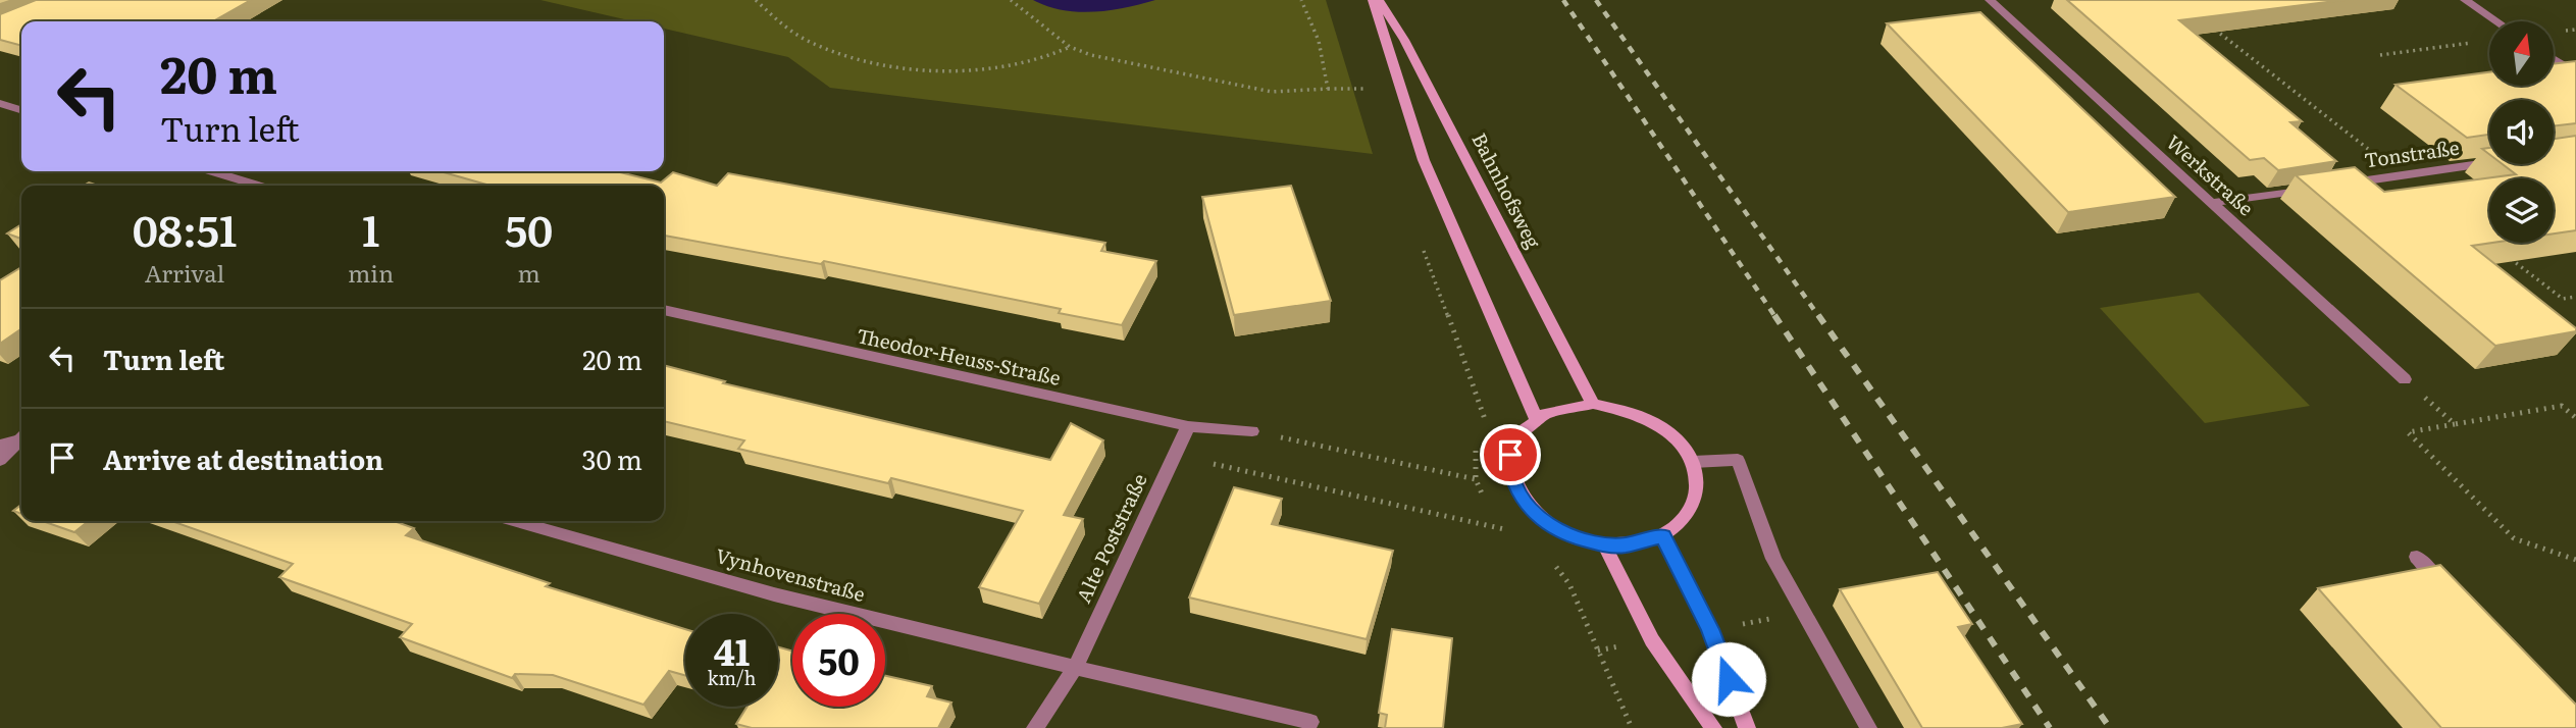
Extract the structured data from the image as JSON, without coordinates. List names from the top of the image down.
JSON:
{
  "streets": {
    "main road": ["Bahnhofsweg"],
    "street": [
      "Tonstraße",
      "Werkstraße",
      "Theodor-Heuss-Straße",
      "Alte Poststraße",
      "Vynhovenstraße"
    ]
  },
  "crossings": [
    ["Theodor-Heuss-Straße", "Alte Poststraße"],
    ["Alte Poststraße", "Vynhovenstraße"]
  ],
  "north": "top",
  "page": {
    "turn": ["20 m", "Turn left"],
    "eta": [
      "08:51",
      "Arrival",
      "1",
      "min",
      "50",
      "m"
    ],
    "list": [
      {
        "name": "Turn left",
        "value": "20 m"
      },
      {
        "name": "Arrive at destination",
        "value": "30 m"
      }
    ],
    "speed": "41 km/h",
    "limit": "50"
  }
}
